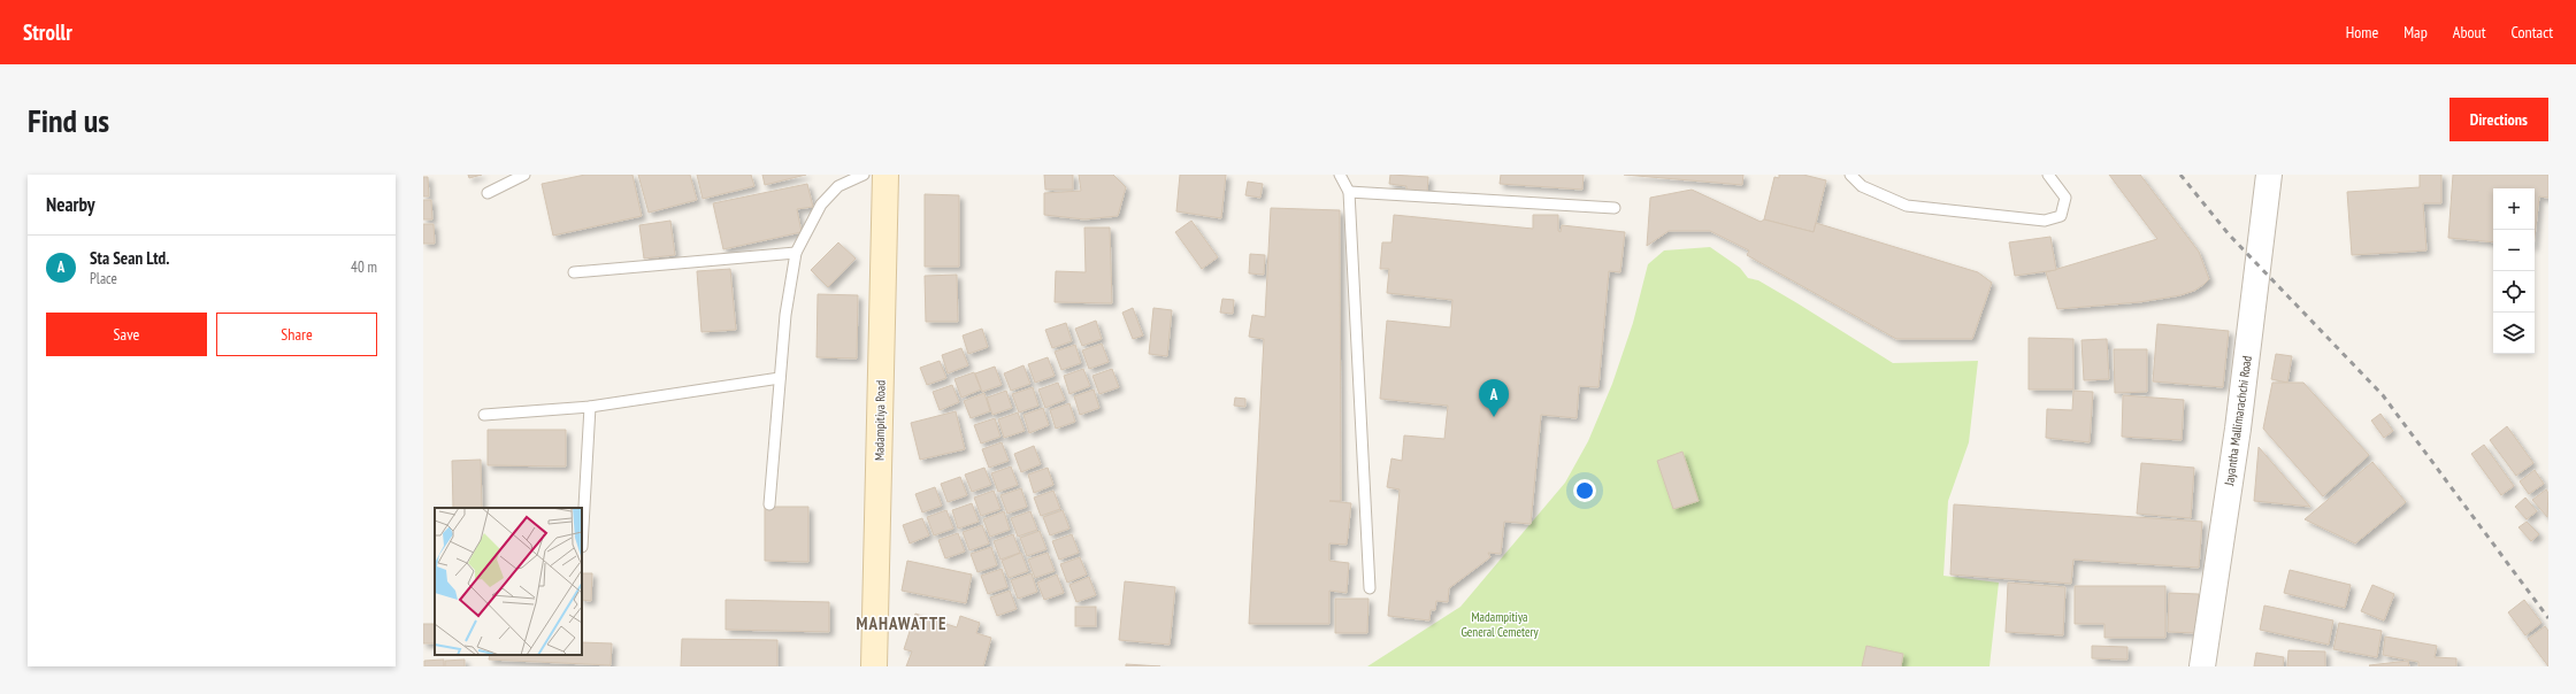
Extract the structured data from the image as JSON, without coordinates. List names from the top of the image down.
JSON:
{
  "streets": {
    "main road": ["Madampitiya Road"],
    "street": ["Jayantha Mallimarachchi Road"]
  },
  "districts": ["MAHAWATTE"],
  "parks": ["Madampitiya General Cemetery"],
  "page": {
    "header": "Strollr",
    "nav": [
      "Home",
      "Map",
      "About",
      "Contact"
    ],
    "buttons": [
      "Directions",
      ["Save", "Share"]
    ],
    "title": "Find us",
    "heading": "Nearby",
    "map_buttons": ["+", "−"],
    "list": [
      {
        "mark": "A",
        "name": "Sta Sean Ltd.",
        "note": "Place",
        "value": "40 m"
      }
    ],
    "pins": "A"
  }
}
